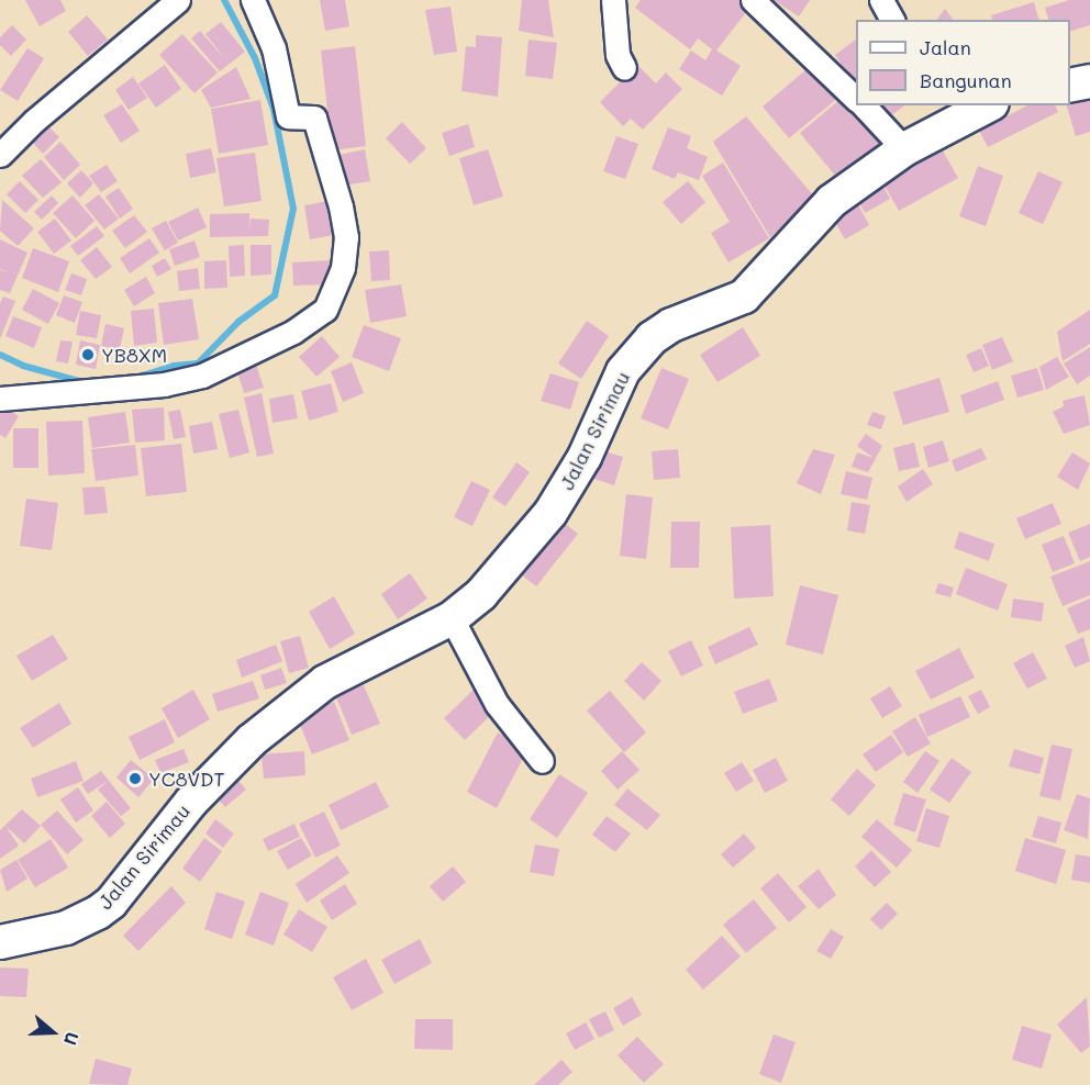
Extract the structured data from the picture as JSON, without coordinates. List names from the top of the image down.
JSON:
{
  "streets": {
    "main road": ["Jalan Sirimau"]
  },
  "places": ["YB8XM", "YC8VDT"],
  "legend": ["Jalan", "Bangunan"],
  "north": "right"
}
